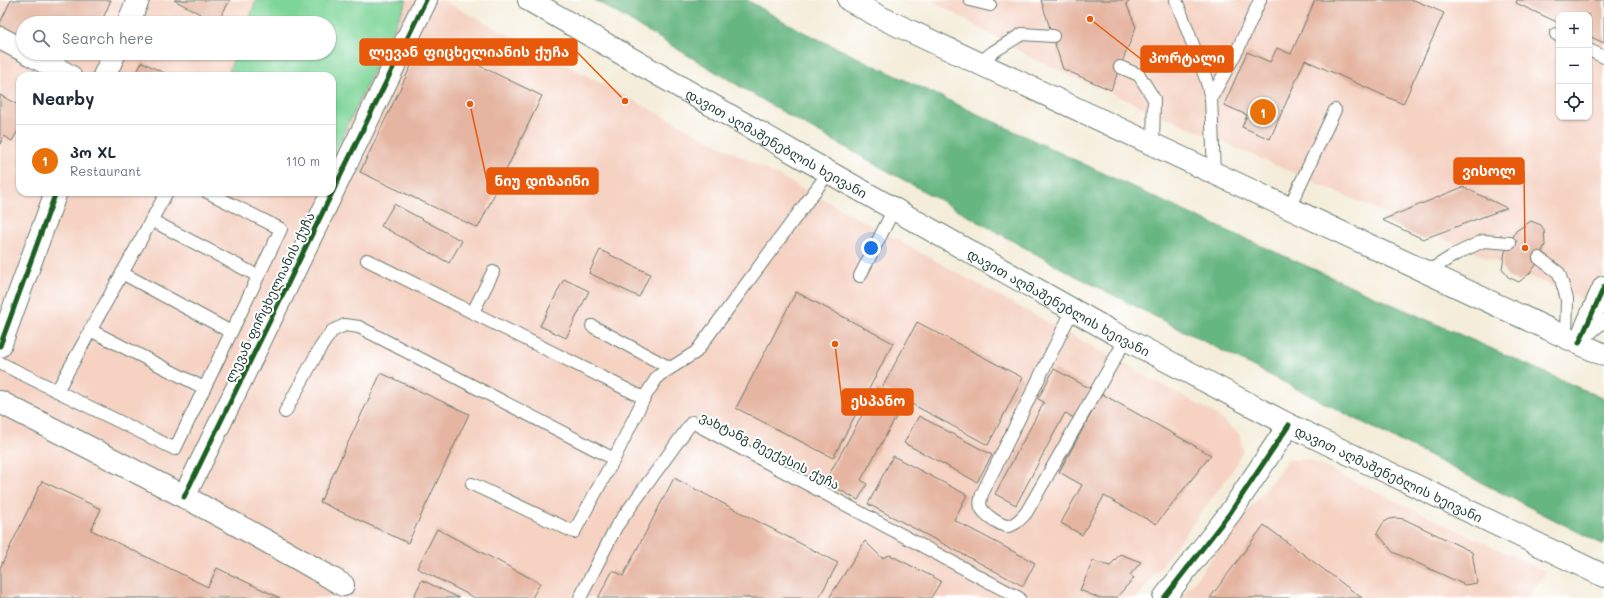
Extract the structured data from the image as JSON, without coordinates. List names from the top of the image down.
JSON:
{
  "streets": {
    "main road": ["დავით აღმაშენებლის ხეივანი", "ლევან ფირცხელიანის ქუჩა"],
    "lane": ["ვახტანგ მეექვსის ქუჩა"]
  },
  "places": [
    "პორტალი",
    "ლევან ფიცხელიანის ქუჩა",
    "ნიუ დიზაინი",
    "ვისოლ",
    "ესპანო"
  ],
  "page": {
    "map_buttons": ["+", "−"],
    "search": "Search here",
    "heading": "Nearby",
    "pins": "1",
    "list": [
      {
        "mark": "1",
        "name": "პო XL",
        "note": "Restaurant",
        "value": "110 m"
      }
    ]
  }
}
